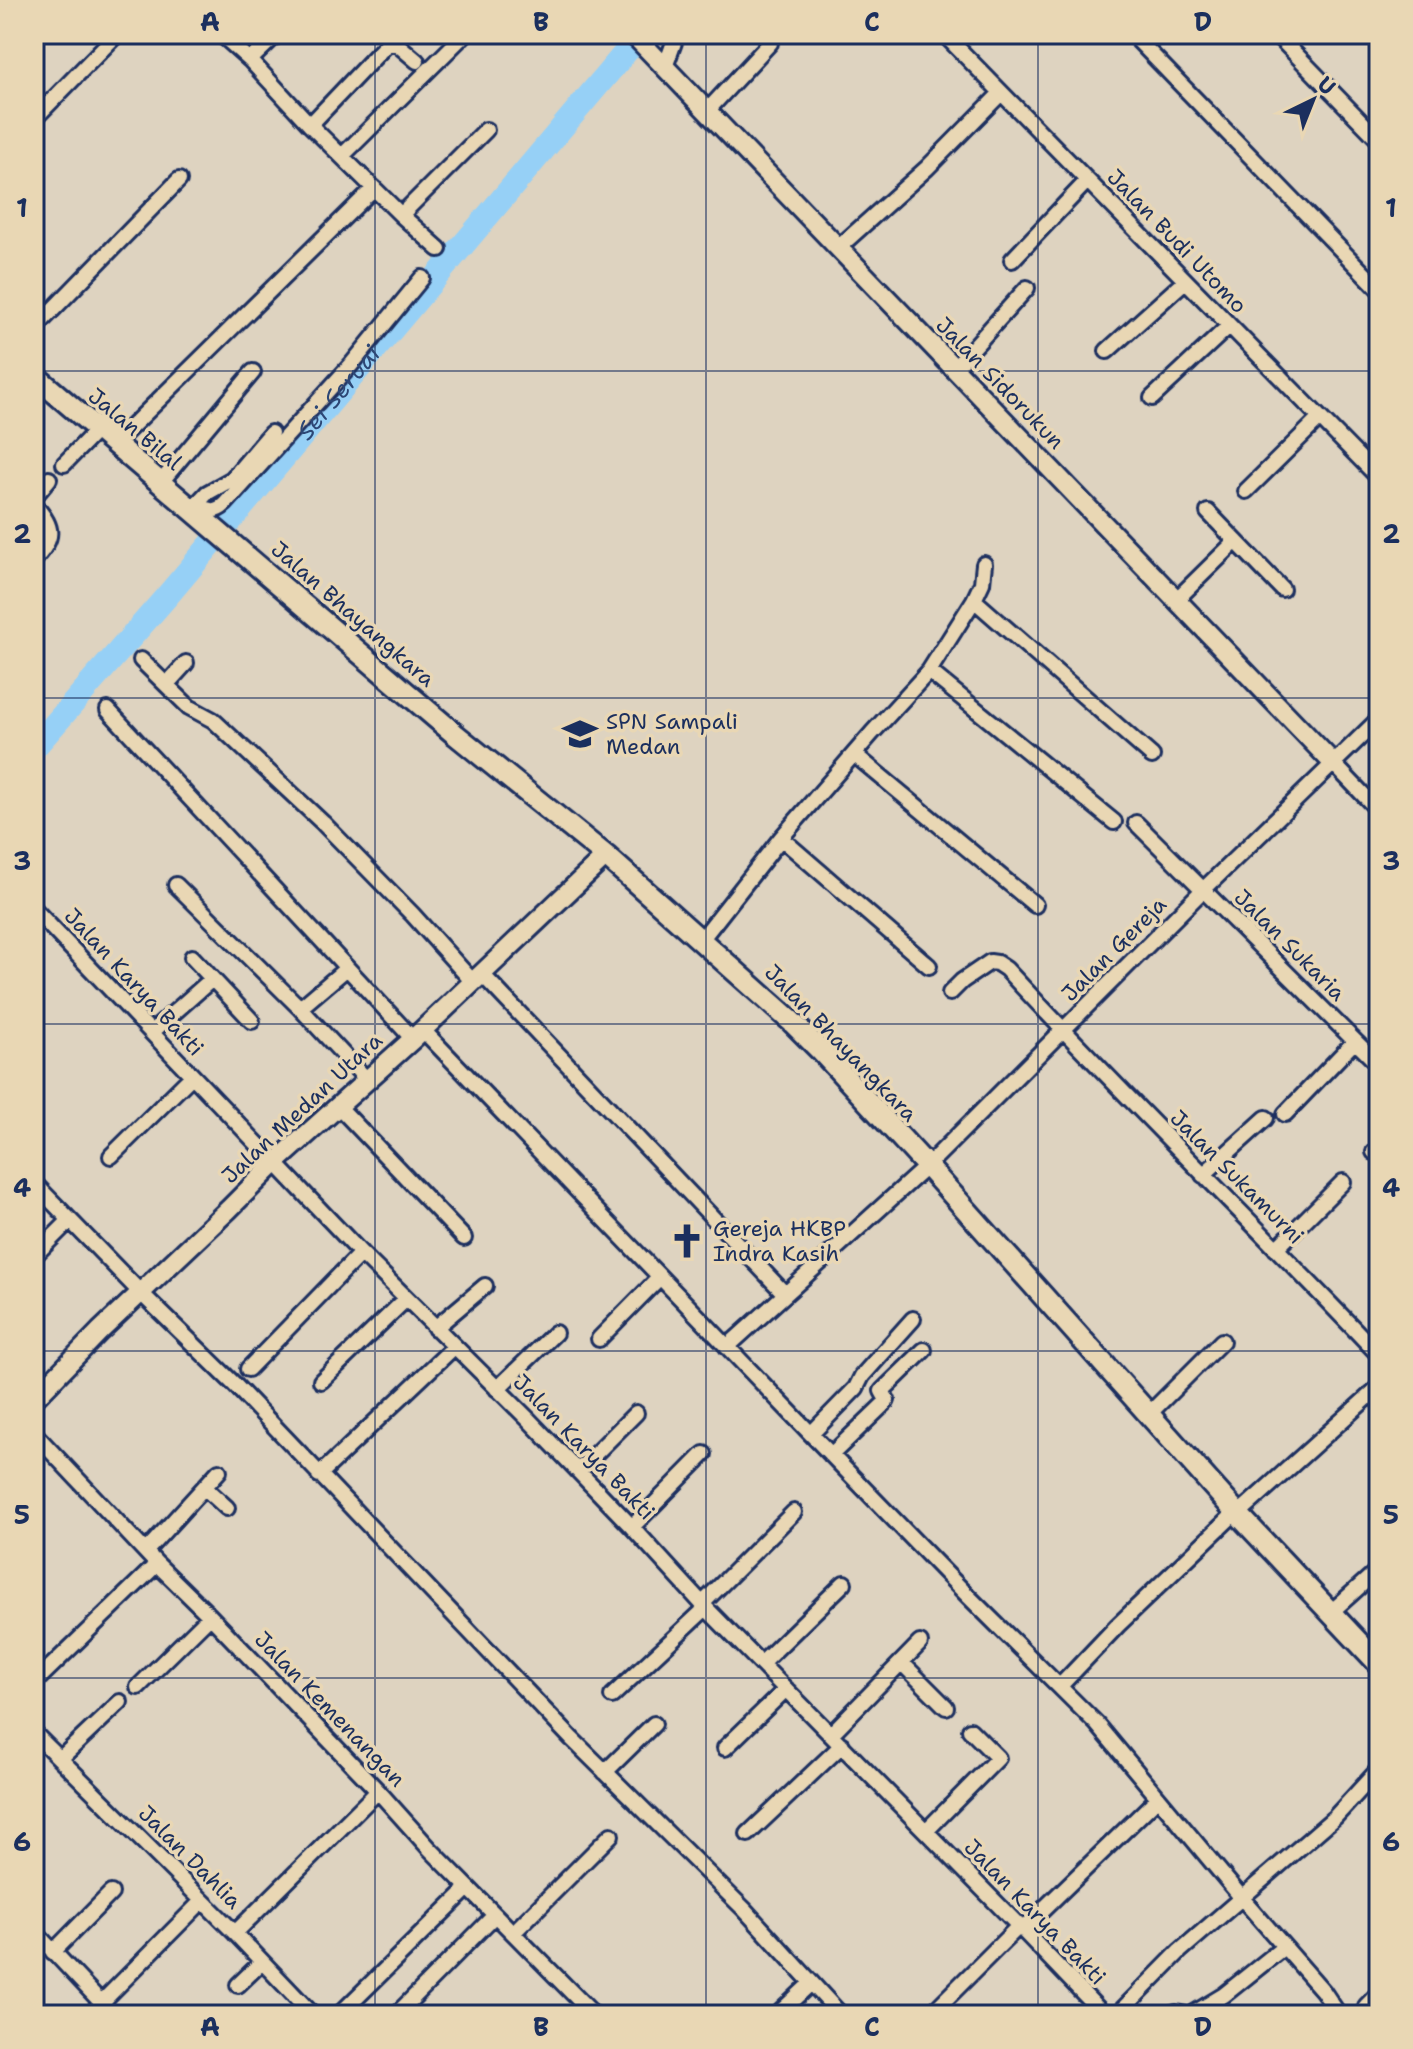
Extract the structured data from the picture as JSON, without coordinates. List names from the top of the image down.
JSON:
{
  "streets": {
    "main road": ["Jalan Bilal", "Jalan Bhayangkara"],
    "street": [
      "Jalan Budi Utomo",
      "Jalan Sidorukun",
      "Jalan Sukaria",
      "Jalan Gereja",
      "Jalan Karya Bakti",
      "Jalan Medan Utara",
      "Jalan Sukamurni",
      "Jalan Kemenangan",
      "Jalan Dahlia"
    ]
  },
  "crossings": [
    ["Jalan Sidorukun", "Jalan Gereja"],
    ["Jalan Bilal", "Jalan Bhayangkara"],
    ["Jalan Bhayangkara", "Jalan Gereja"],
    ["Jalan Bhayangkara", "Jalan Medan Utara"],
    ["Jalan Sukaria", "Jalan Gereja"],
    ["Jalan Gereja", "Jalan Sukamurni"],
    ["Jalan Karya Bakti", "Jalan Medan Utara"]
  ],
  "water": ["Sei Seruai"],
  "places": {
    "school or university": ["SPN Sampali Medan"],
    "church": ["Gereja HKBP Indra Kasih"]
  },
  "north": "top right",
  "grid": {
    "columns": [
      "A",
      "B",
      "C",
      "D"
    ],
    "rows": [
      "1",
      "2",
      "3",
      "4",
      "5",
      "6"
    ]
  }
}
